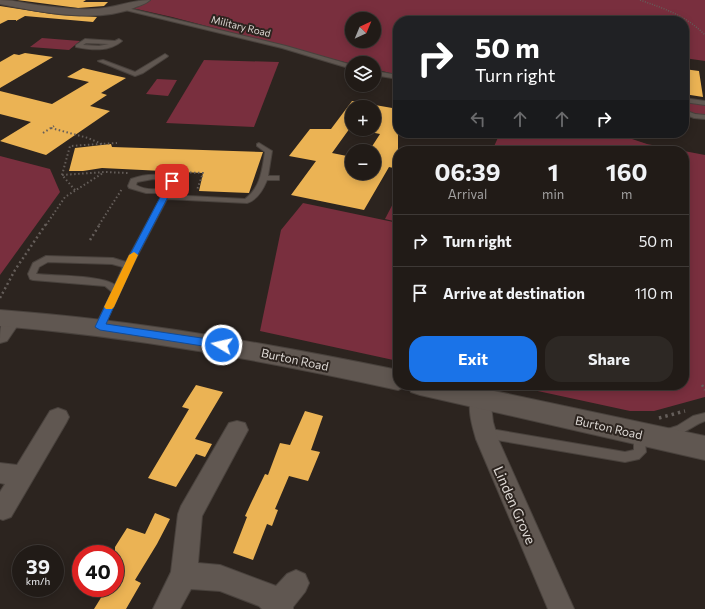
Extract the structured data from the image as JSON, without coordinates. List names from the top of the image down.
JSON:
{
  "streets": {
    "street": ["Burton Road", "Linden Grove"],
    "lane": ["Military Road"]
  },
  "crossings": [
    ["Burton Road", "Linden Grove"]
  ],
  "north": "top right",
  "page": {
    "map_buttons": ["+", "−"],
    "turn": ["50 m", "Turn right"],
    "eta": [
      "06:39",
      "Arrival",
      "1",
      "min",
      "160",
      "m"
    ],
    "list": [
      {
        "name": "Turn right",
        "value": "50 m"
      },
      {
        "name": "Arrive at destination",
        "value": "110 m"
      }
    ],
    "buttons": ["Exit", "Share"],
    "speed": "39 km/h",
    "limit": "40"
  }
}
